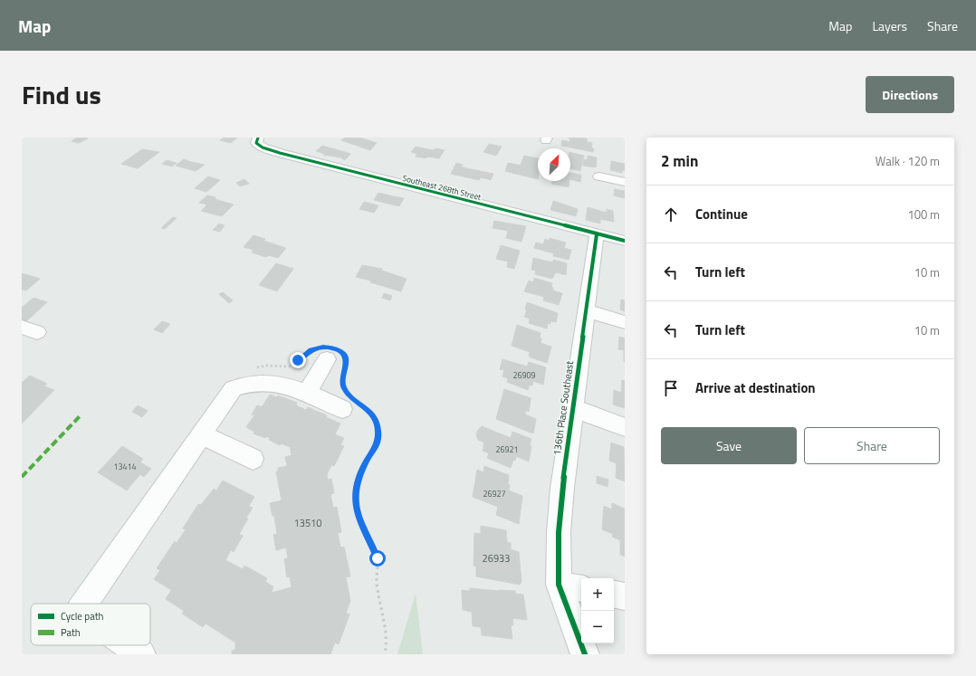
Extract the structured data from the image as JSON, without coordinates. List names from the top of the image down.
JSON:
{
  "streets": {
    "street": ["Southeast 268th Street", "136th Place Southeast"]
  },
  "crossings": [
    ["Southeast 268th Street", "136th Place Southeast"]
  ],
  "house_numbers": [
    "26909",
    "26921",
    "13414",
    "26927",
    "13510",
    "26933"
  ],
  "legend": ["Cycle path", "Path"],
  "north": "top right",
  "page": {
    "header": "Map",
    "nav": ["Map", "Layers", "Share"],
    "title": "Find us",
    "buttons": [
      "Directions",
      ["Save", "Share"]
    ],
    "heading": ["2 min", "Walk · 120 m"],
    "list": [
      ["Continue", "100 m"],
      ["Turn left", "10 m"],
      ["Turn left", "10 m"],
      "Arrive at destination"
    ],
    "map_buttons": ["+", "−"]
  }
}
